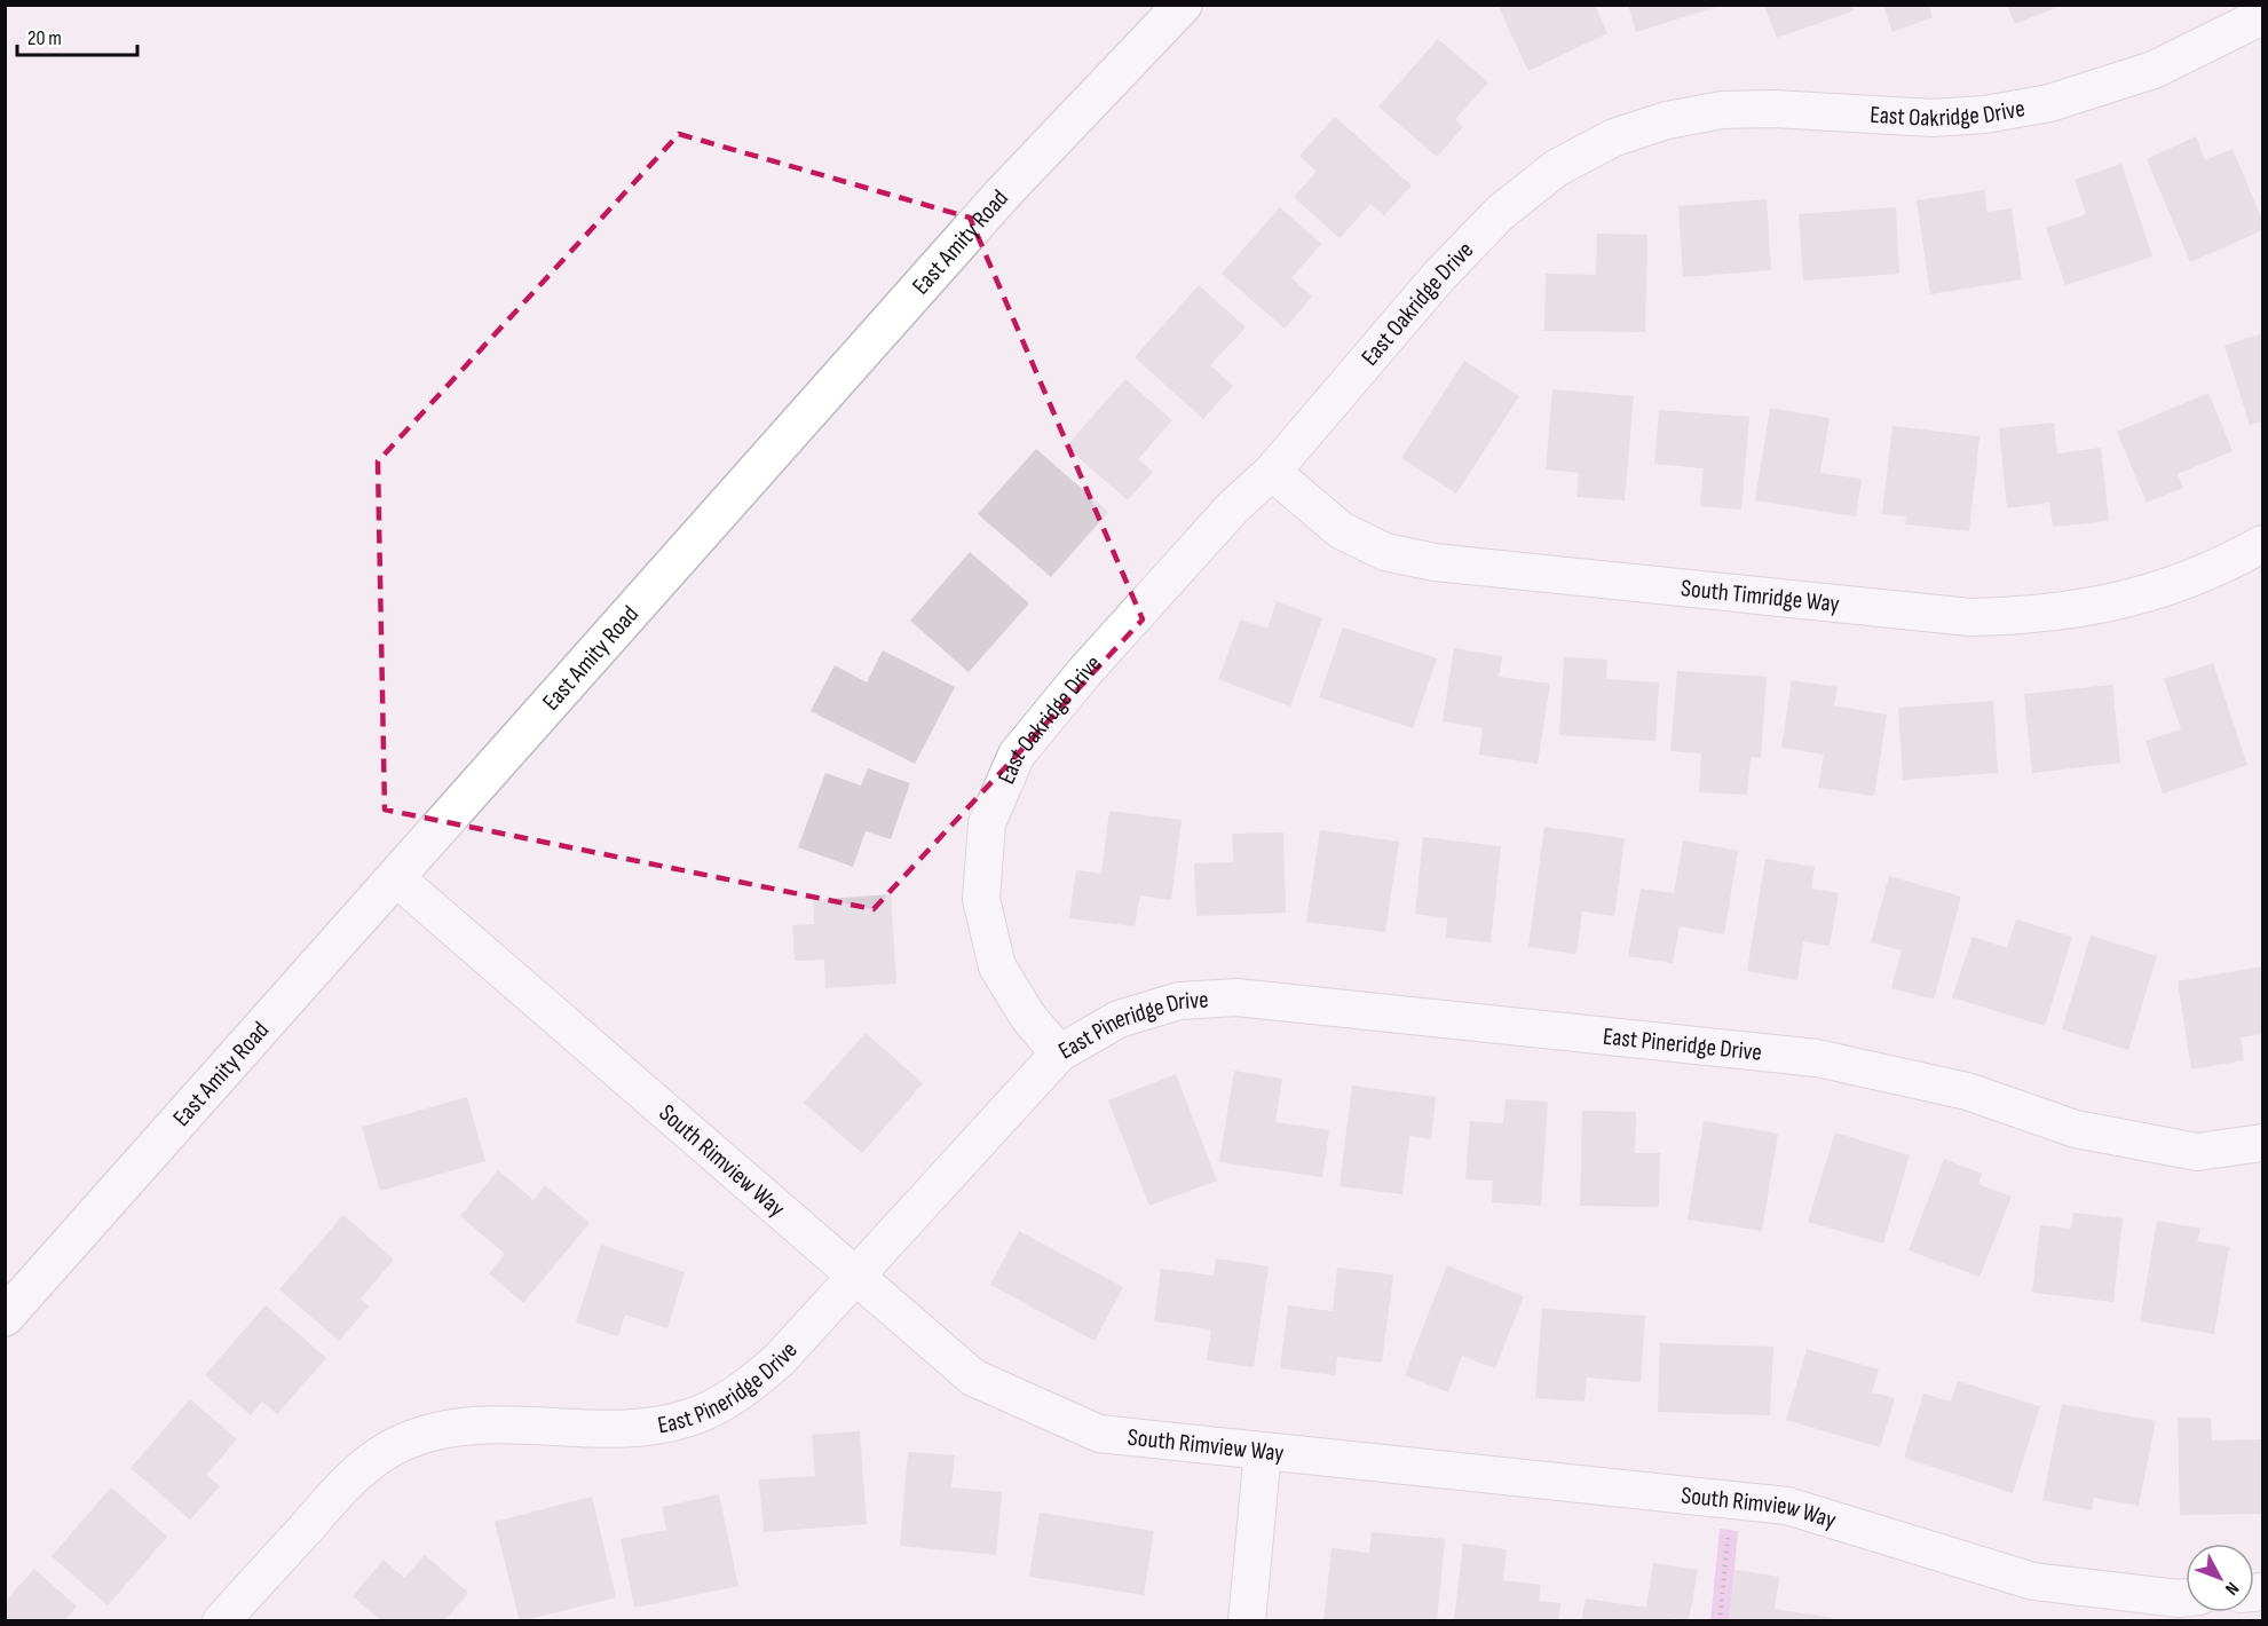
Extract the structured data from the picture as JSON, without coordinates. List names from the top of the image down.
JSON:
{
  "streets": {
    "street": [
      "East Oakridge Drive",
      "East Amity Road",
      "South Timridge Way",
      "East Pineridge Drive",
      "South Rimview Way"
    ]
  },
  "crossings": [
    ["East Oakridge Drive", "South Timridge Way"],
    ["East Oakridge Drive", "East Pineridge Drive"],
    ["East Amity Road", "South Rimview Way"],
    ["East Pineridge Drive", "South Rimview Way"]
  ],
  "scale_bar": "20 m",
  "north": "bottom right"
}
